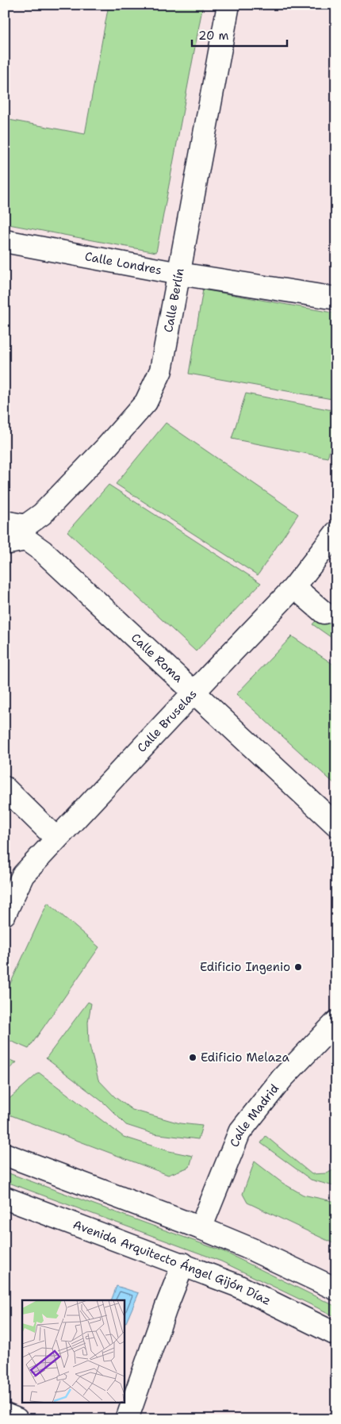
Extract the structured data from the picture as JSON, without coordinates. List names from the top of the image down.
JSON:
{
  "streets": {
    "street": [
      "Calle Londres",
      "Calle Berlín",
      "Calle Roma",
      "Calle Bruselas",
      "Calle Madrid",
      "Avenida Arquitecto Ángel Gijón Díaz"
    ]
  },
  "crossings": [
    ["Calle Londres", "Calle Berlín"],
    ["Calle Roma", "Calle Bruselas"]
  ],
  "places": ["Edificio Ingenio", "Edificio Melaza"],
  "scale_bar": "20 m"
}
